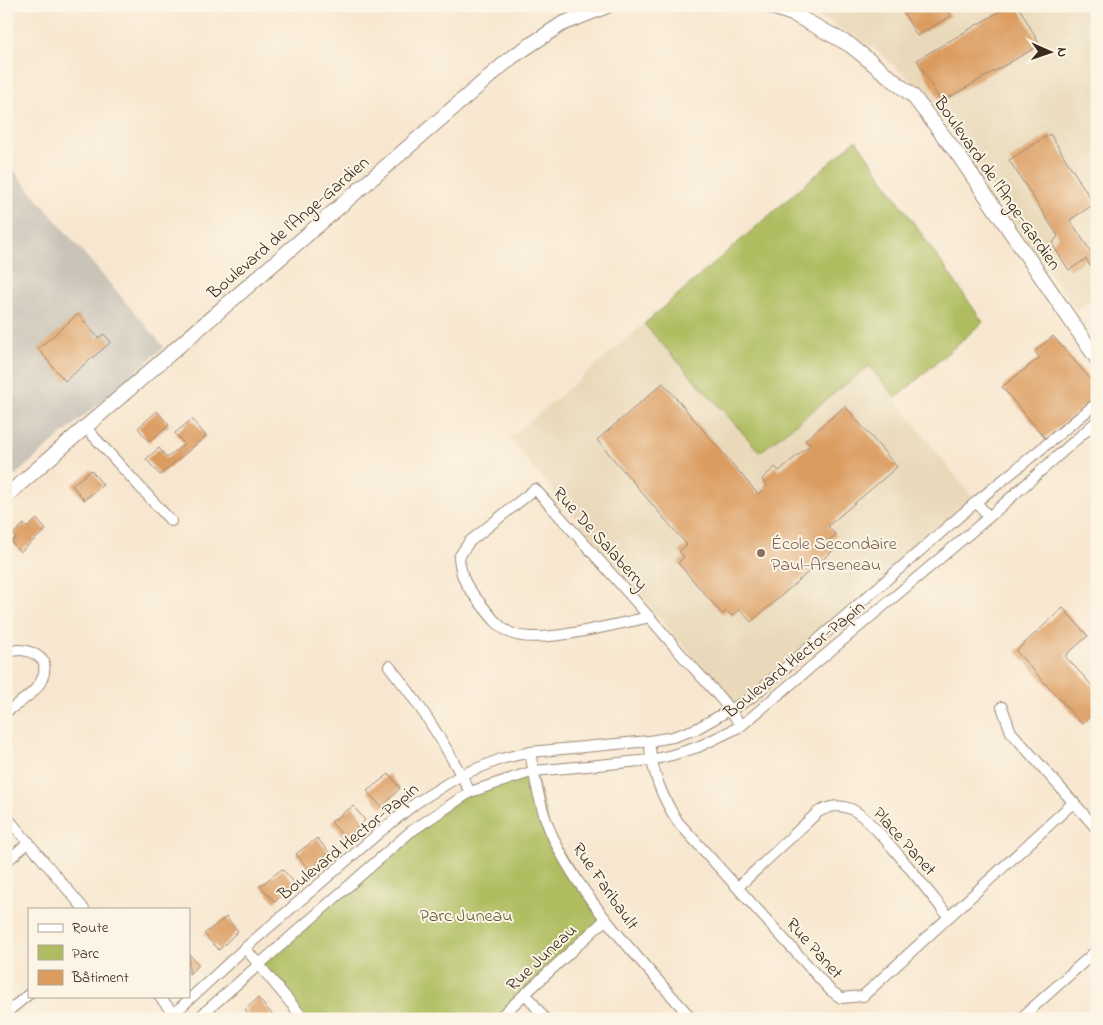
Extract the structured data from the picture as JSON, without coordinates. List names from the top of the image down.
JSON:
{
  "streets": {
    "main road": ["Boulevard de l'Ange-Gardien"],
    "street": [
      "Rue De Salaberry",
      "Boulevard Hector-Papin",
      "Place Panet",
      "Rue Faribault",
      "Rue Panet",
      "Rue Juneau"
    ]
  },
  "crossings": [
    ["Rue De Salaberry", "Boulevard Hector-Papin"],
    ["Boulevard Hector-Papin", "Rue Faribault"],
    ["Boulevard Hector-Papin", "Rue Panet"],
    ["Place Panet", "Rue Panet"],
    ["Rue Faribault", "Rue Juneau"]
  ],
  "parks": ["Parc Juneau"],
  "places": ["École Secondaire Paul-Arseneau"],
  "legend": ["Route", "Parc", "Bâtiment"],
  "north": "right"
}
